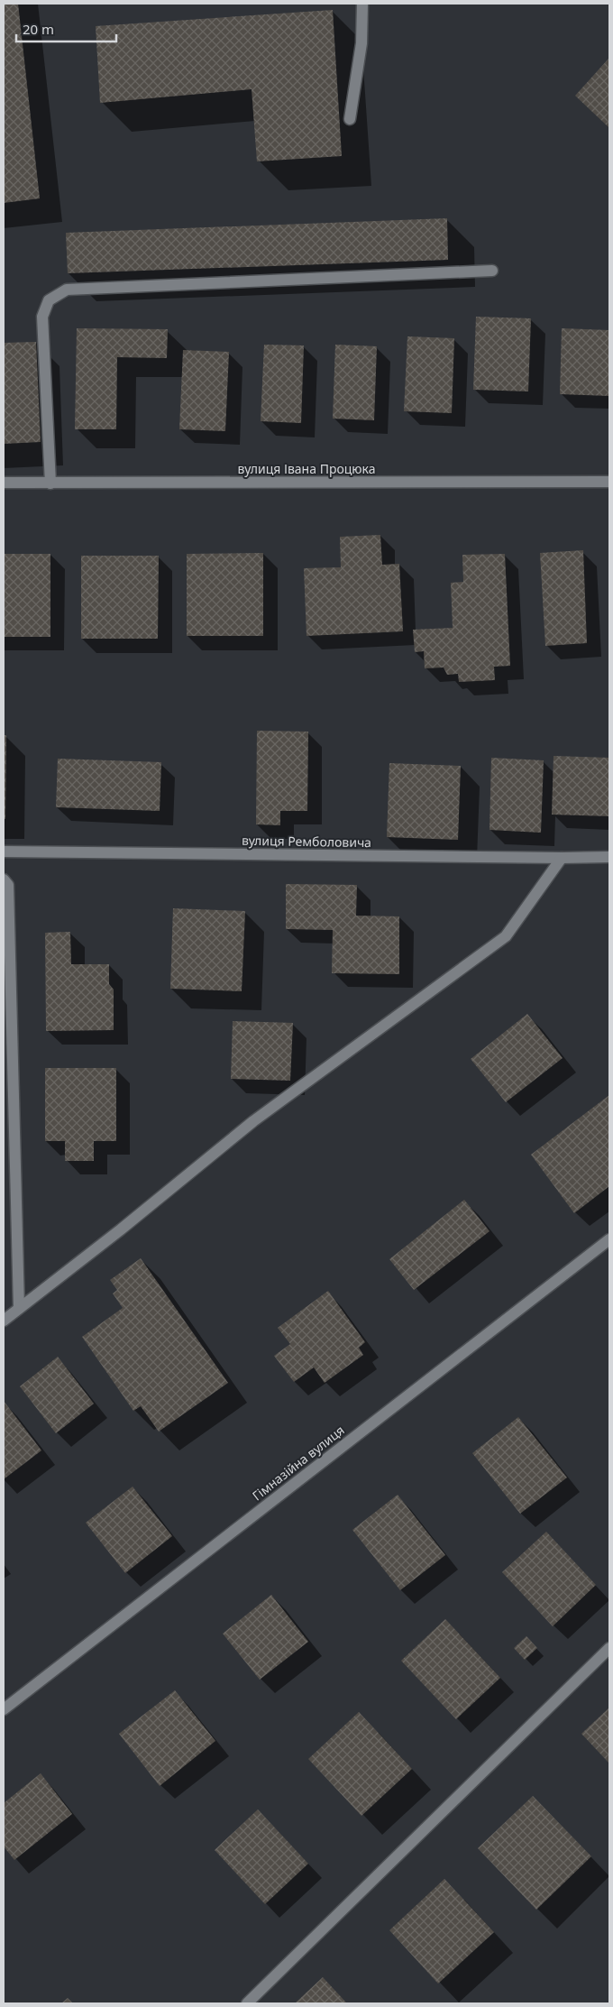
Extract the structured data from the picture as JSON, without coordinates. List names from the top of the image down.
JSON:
{
  "streets": {
    "street": ["вулиця Івана Процюка", "вулиця Ремболовича", "Гімназійна вулиця"]
  },
  "scale_bar": "20 m"
}
